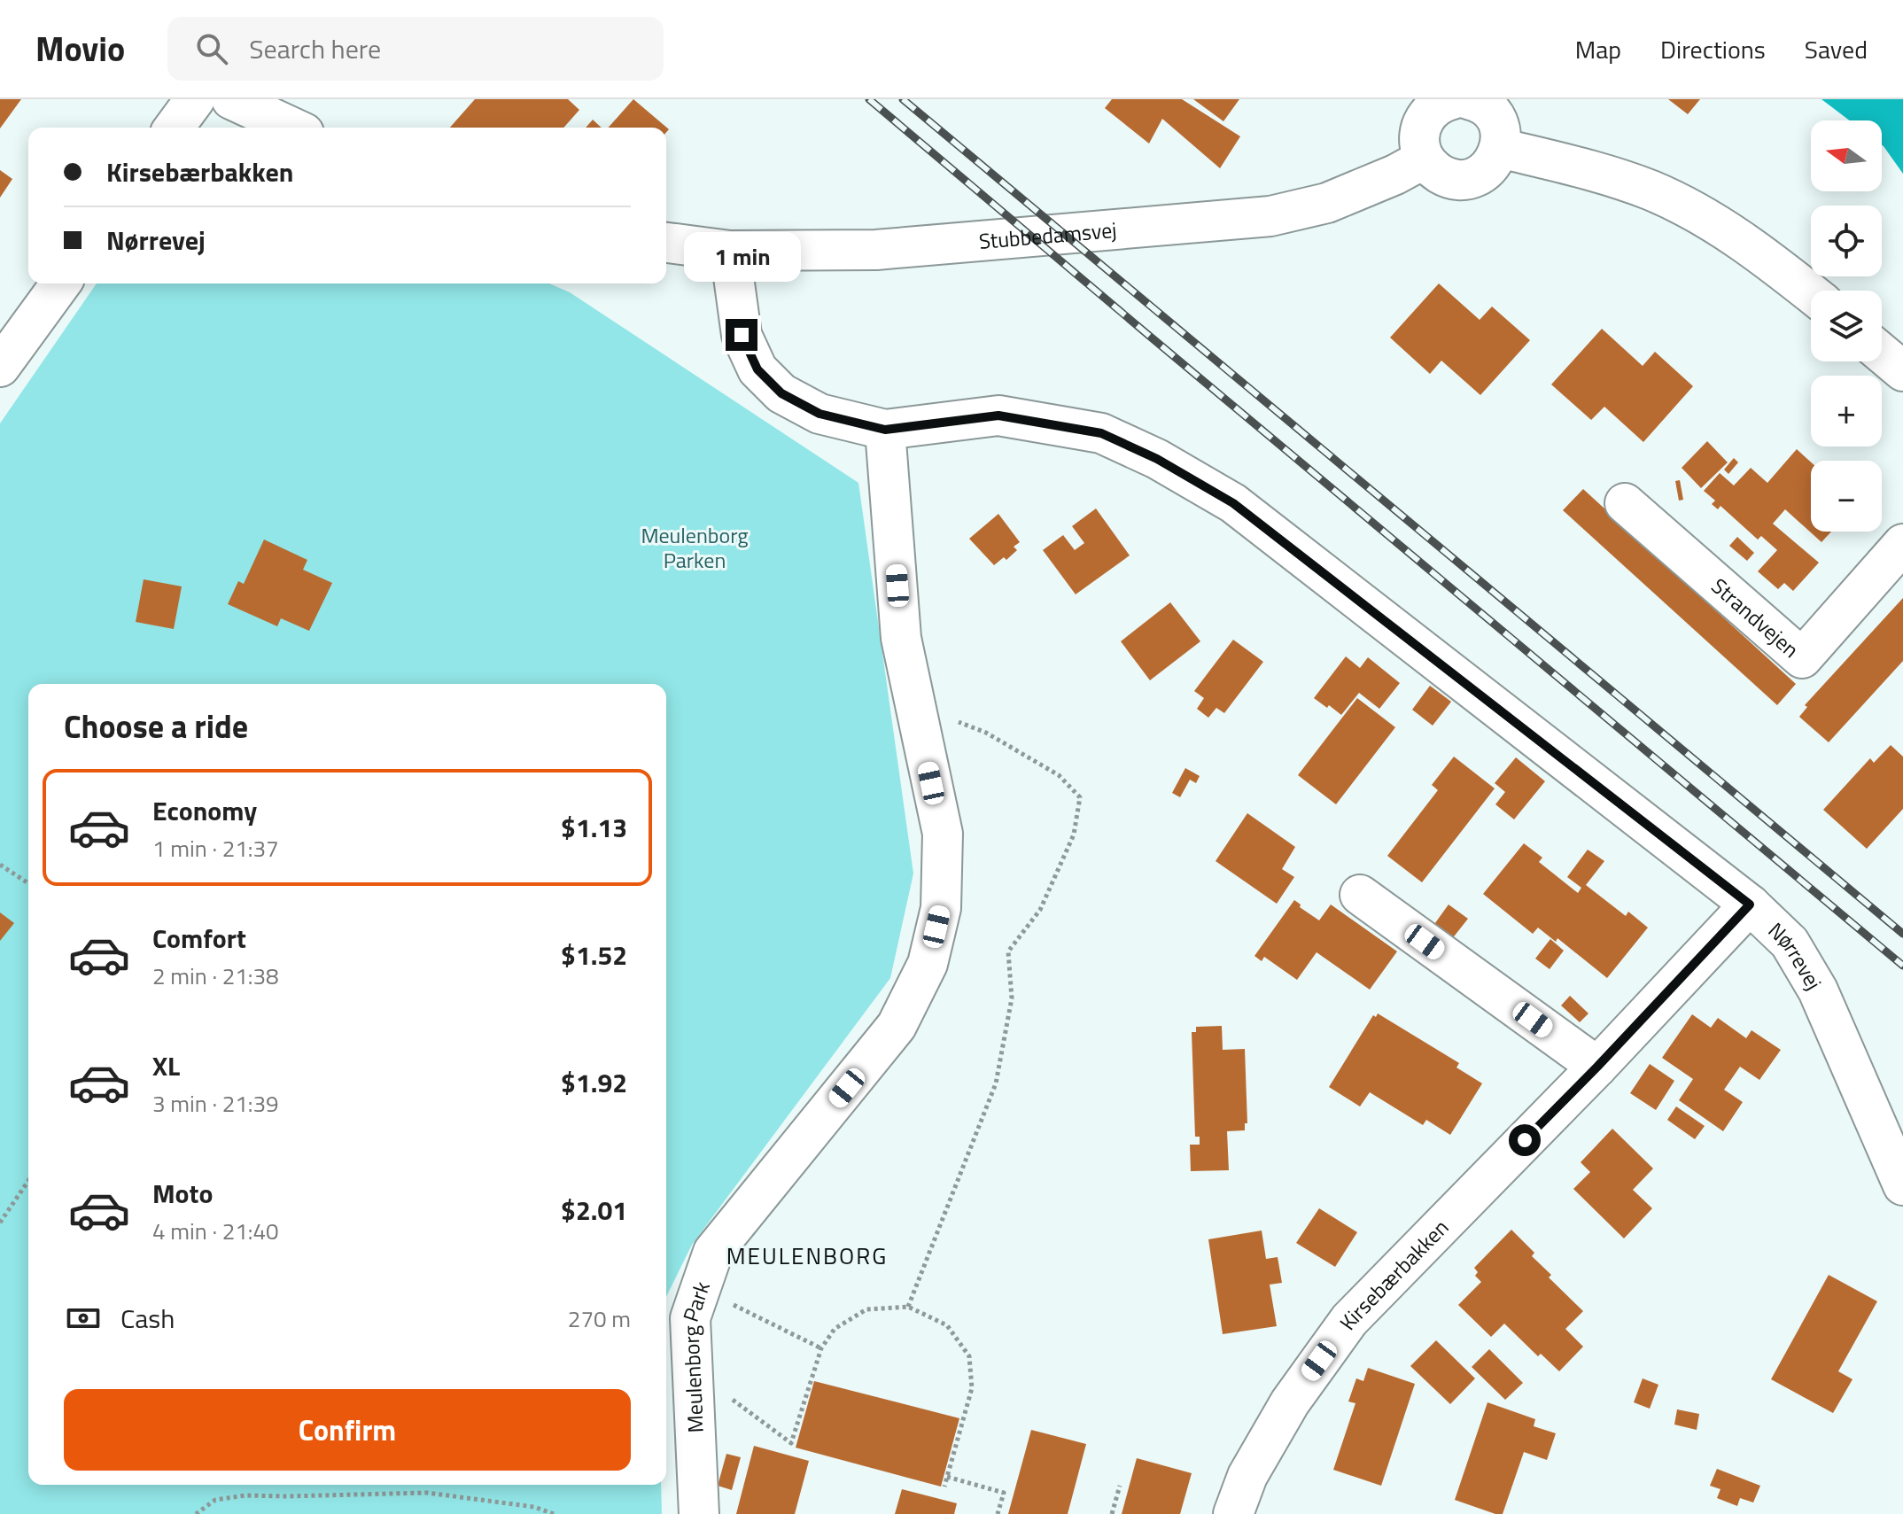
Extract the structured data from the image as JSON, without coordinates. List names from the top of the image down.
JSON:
{
  "streets": {
    "street": [
      "Stubbedamsvej",
      "Strandvejen",
      "Nørrevej",
      "Kirsebærbakken",
      "Meulenborg Park"
    ]
  },
  "crossings": [
    ["Stubbedamsvej", "Nørrevej"],
    ["Nørrevej", "Kirsebærbakken"],
    ["Nørrevej", "Meulenborg Park"]
  ],
  "districts": ["MEULENBORG"],
  "parks": ["Meulenborg Parken"],
  "north": "left",
  "page": {
    "header": "Movio",
    "search": "Search here",
    "nav": ["Map", "Directions", "Saved"],
    "map_buttons": ["+", "−"],
    "banner": ["Kirsebærbakken", "Nørrevej"],
    "bubble": "1 min",
    "heading": "Choose a ride",
    "list": [
      {
        "name": "Economy",
        "note": "1 min · 21:37",
        "value": "$1.13"
      },
      {
        "name": "Comfort",
        "note": "2 min · 21:38",
        "value": "$1.52"
      },
      {
        "name": "XL",
        "note": "3 min · 21:39",
        "value": "$1.92"
      },
      {
        "name": "Moto",
        "note": "4 min · 21:40",
        "value": "$2.01"
      }
    ],
    "pay": ["Cash", "270 m"],
    "buttons": "Confirm"
  }
}
